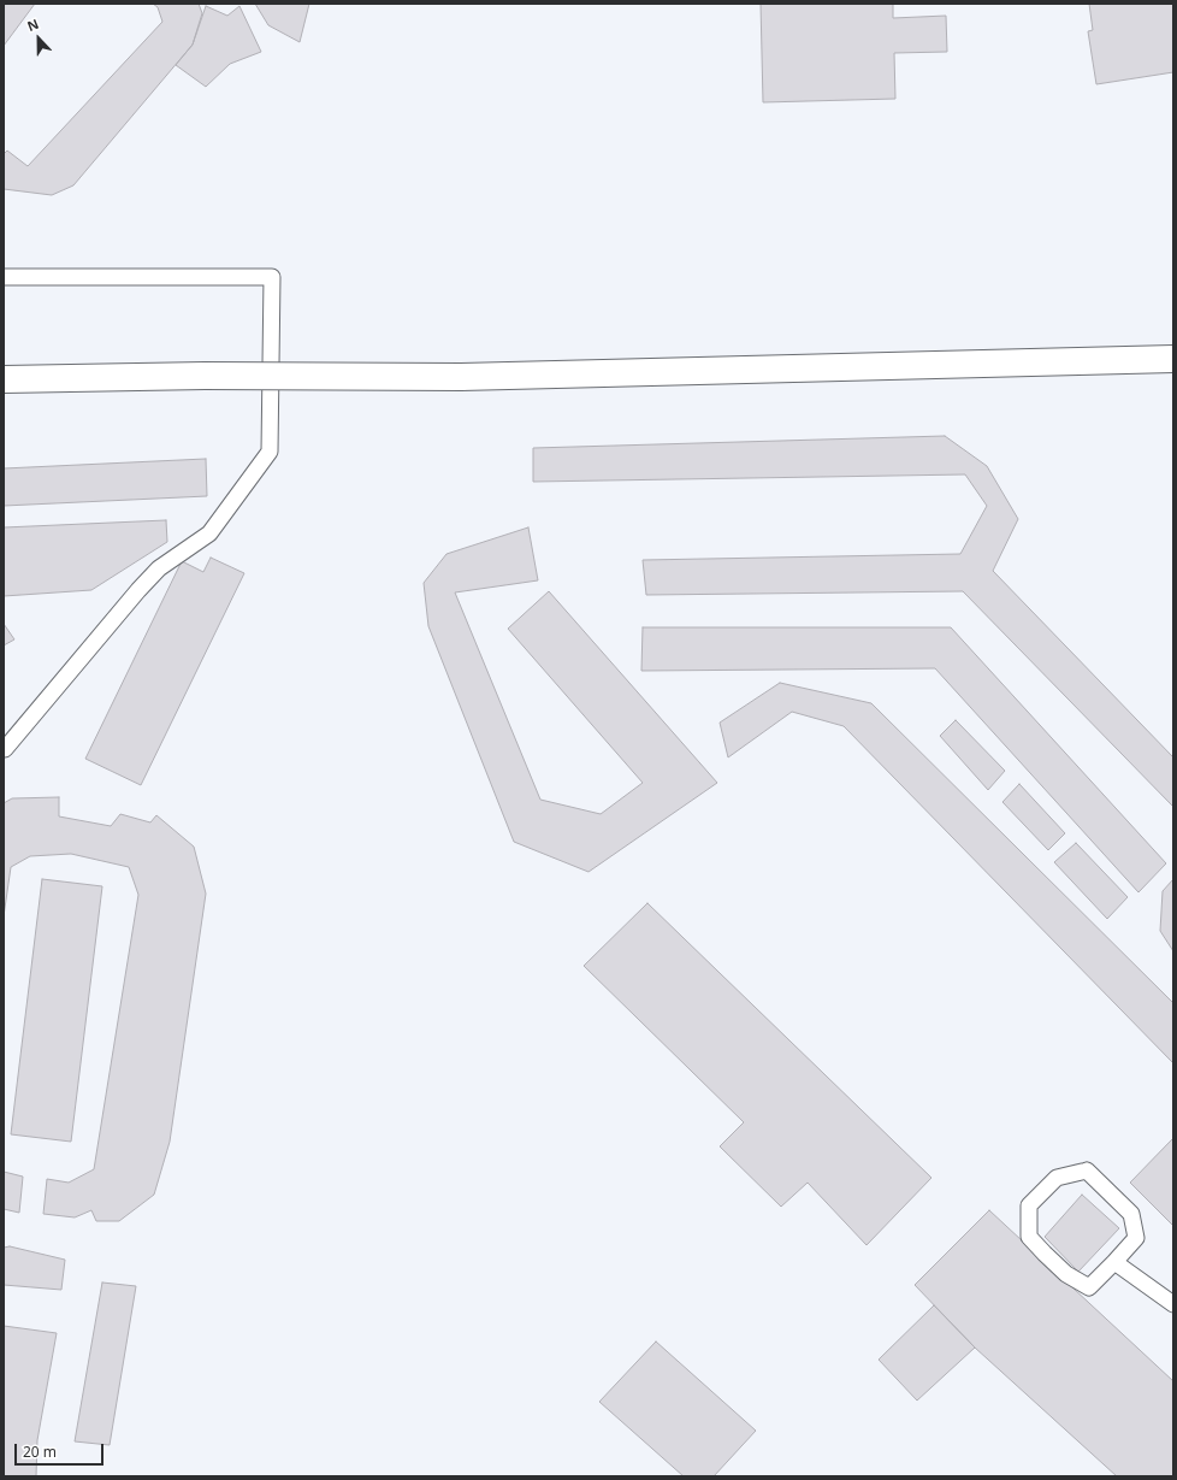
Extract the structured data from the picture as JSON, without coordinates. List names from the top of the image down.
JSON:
{
  "scale_bar": "20 m",
  "north": "top"
}
